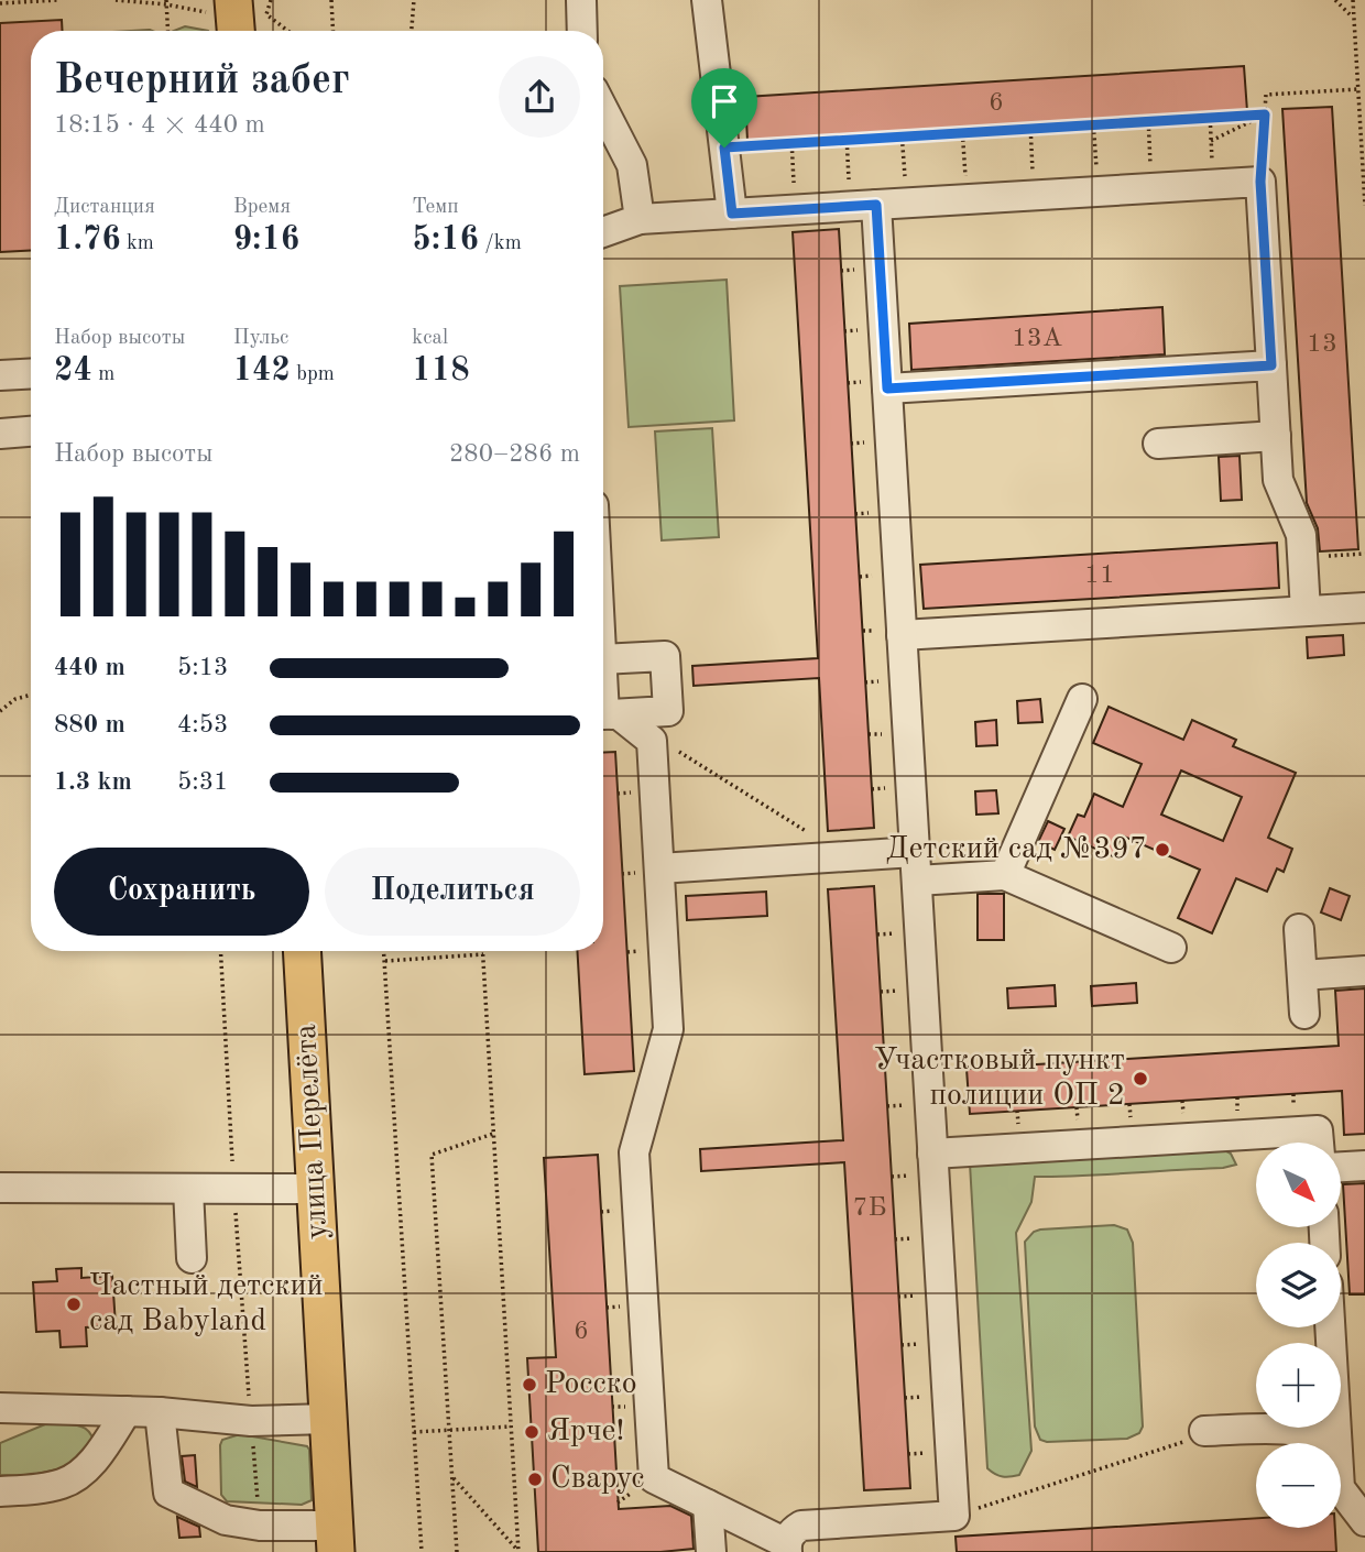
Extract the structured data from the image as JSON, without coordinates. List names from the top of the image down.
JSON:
{
  "streets": {
    "main road": ["улица Перелёта"]
  },
  "places": [
    "Детский сад №397",
    "Участковый пункт полиции ОП 2",
    "Частный детский сад Babyland",
    "Росско",
    "Ярче!",
    "Сварус"
  ],
  "house_numbers": [
    "6",
    "13А",
    "13",
    "11",
    "7Б",
    "6"
  ],
  "north": "bottom right",
  "page": {
    "heading": ["Вечерний забег", "18:15 · 4 × 440 m"],
    "stats": [
      ["Дистанция", "1.76 km"],
      ["Время", "9:16"],
      ["Темп", "5:16 /km"],
      ["Набор высоты", "24 m"],
      ["Пульс", "142 bpm"],
      ["kcal", "118"]
    ],
    "chart": ["Набор высоты", "280–286 m"],
    "list": [
      {
        "name": "440 m",
        "note": "5:13"
      },
      {
        "name": "880 m",
        "note": "4:53"
      },
      {
        "name": "1.3 km",
        "note": "5:31"
      }
    ],
    "buttons": ["Сохранить", "Поделиться"],
    "map_buttons": ["+", "−"]
  }
}
